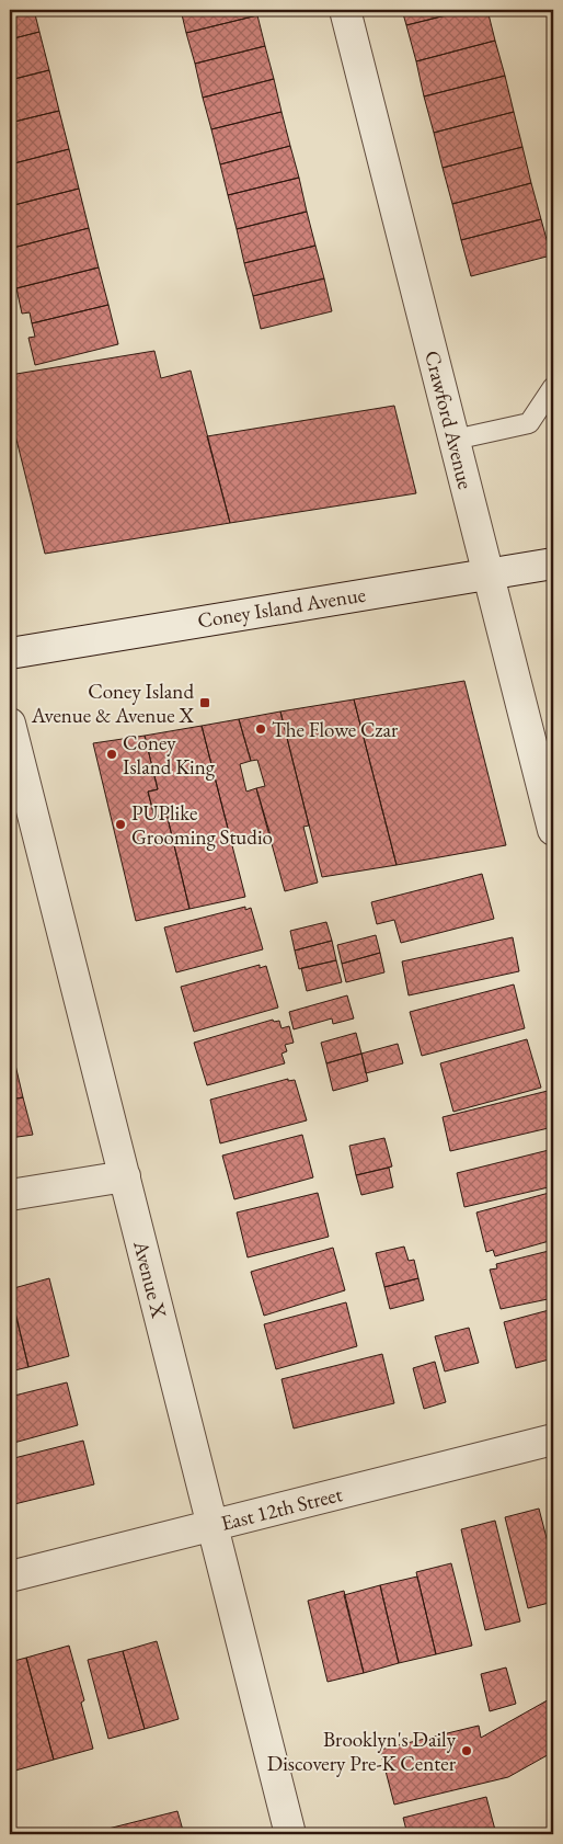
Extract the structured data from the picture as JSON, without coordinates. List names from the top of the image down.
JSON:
{
  "streets": {
    "street": [
      "Crawford Avenue",
      "Coney Island Avenue",
      "Avenue X",
      "East 12th Street"
    ]
  },
  "crossings": [
    ["Crawford Avenue", "Coney Island Avenue"],
    ["Avenue X", "East 12th Street"]
  ],
  "places": {
    "transit": ["Coney Island Avenue & Avenue X"],
    "other": [
      "The Flowe Czar",
      "Coney Island King",
      "PUPlike Grooming Studio",
      "Brooklyn's Daily Discovery Pre-K Center"
    ]
  }
}
